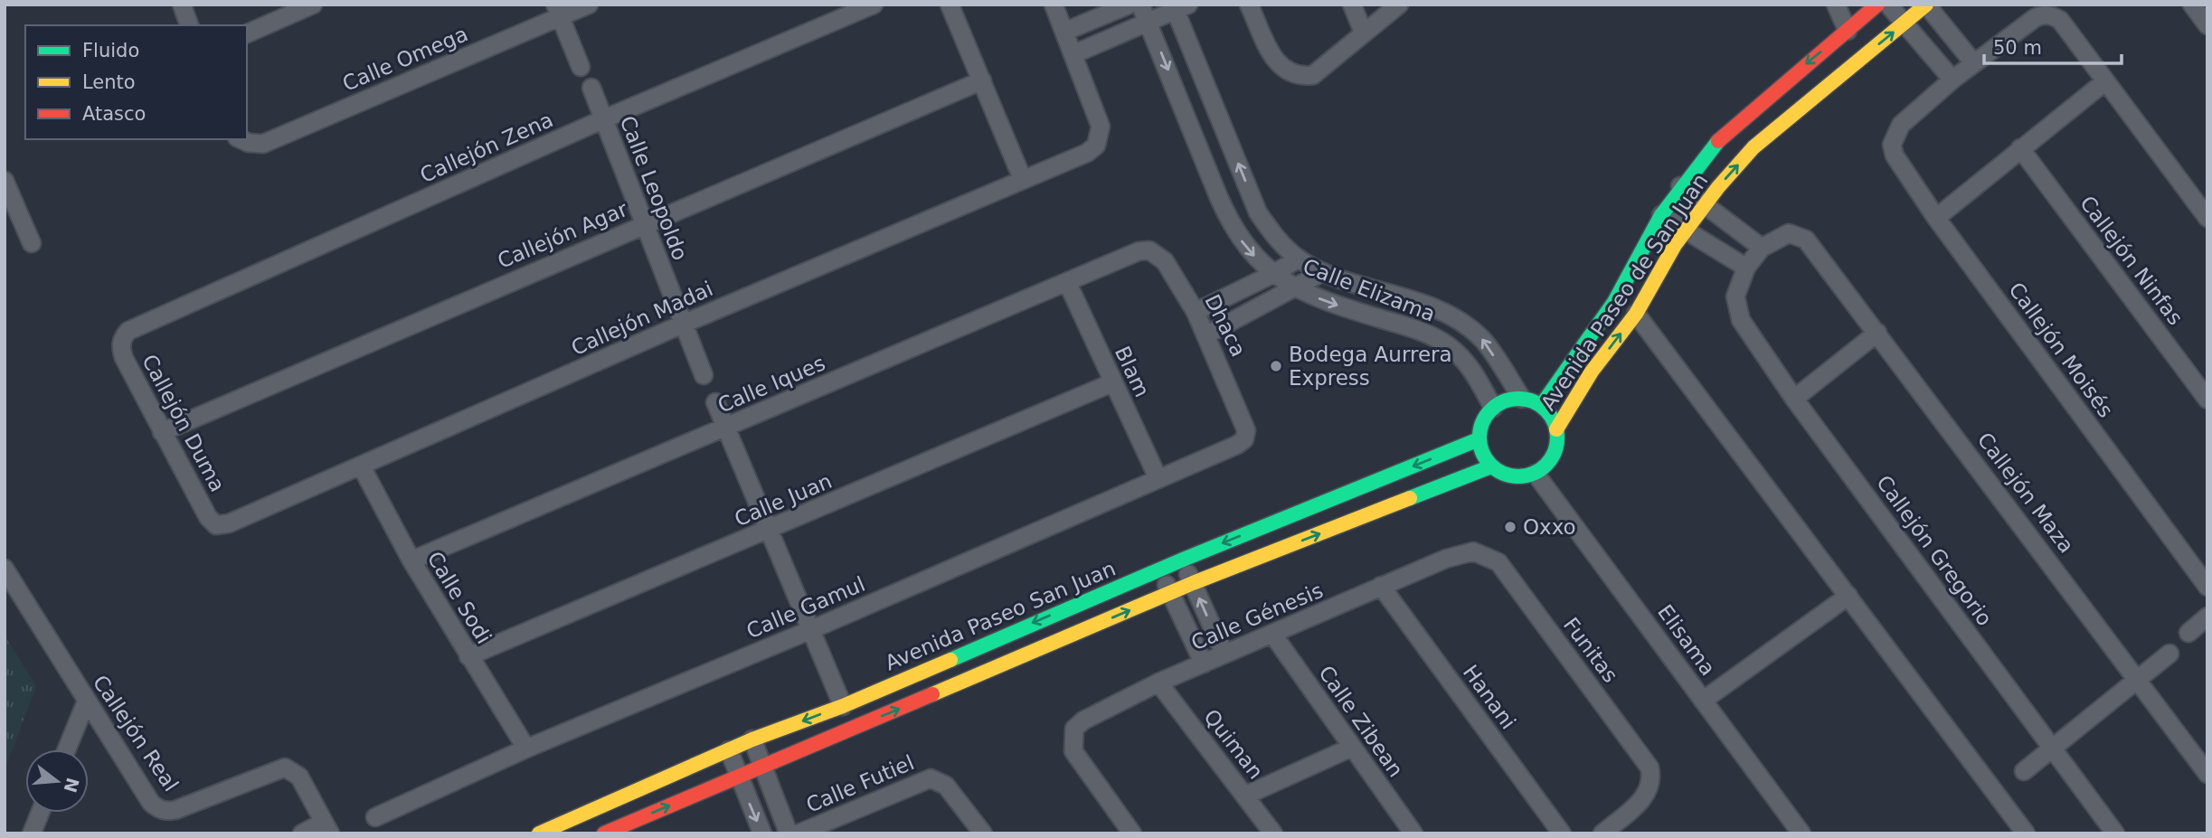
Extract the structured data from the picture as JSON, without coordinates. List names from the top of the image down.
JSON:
{
  "streets": {
    "street": [
      "Calle Omega",
      "Callejón Zena",
      "Calle Leopoldo",
      "Callejón Agar",
      "Callejón Ninfas",
      "Calle Elizama",
      "Avenida Paseo de San Juan",
      "Callejón Madai",
      "Dhaca",
      "Callejón Moisés",
      "Blam",
      "Calle Iques",
      "Callejón Duma",
      "Callejón Maza",
      "Calle Juan",
      "Callejón Gregorio",
      "Calle Sodi",
      "Calle Gamul",
      "Avenida Paseo San Juan",
      "Calle Génesis",
      "Elisama",
      "Funitas",
      "Hanani",
      "Calle Zibean",
      "Callejón Real",
      "Quiman",
      "Calle Futiel"
    ]
  },
  "crossings": [
    ["Callejón Zena", "Calle Leopoldo"],
    ["Callejón Zena", "Callejón Duma"],
    ["Calle Leopoldo", "Callejón Agar"],
    ["Calle Leopoldo", "Callejón Madai"],
    ["Callejón Agar", "Callejón Duma"],
    ["Calle Elizama", "Avenida Paseo de San Juan"],
    ["Calle Elizama", "Avenida Paseo San Juan"],
    ["Calle Elizama", "Elisama"],
    ["Avenida Paseo de San Juan", "Avenida Paseo San Juan"],
    ["Avenida Paseo de San Juan", "Elisama"],
    ["Callejón Madai", "Callejón Duma"],
    ["Callejón Madai", "Calle Sodi"],
    ["Dhaca", "Calle Iques"],
    ["Dhaca", "Calle Gamul"],
    ["Blam", "Calle Iques"],
    ["Blam", "Calle Juan"],
    ["Blam", "Calle Gamul"],
    ["Calle Iques", "Calle Sodi"],
    ["Calle Juan", "Calle Sodi"],
    ["Calle Sodi", "Calle Gamul"],
    ["Avenida Paseo San Juan", "Elisama"],
    ["Calle Génesis", "Funitas"],
    ["Calle Génesis", "Hanani"],
    ["Calle Génesis", "Calle Zibean"],
    ["Calle Génesis", "Quiman"]
  ],
  "places": ["Bodega Aurrera Express", "Oxxo"],
  "legend": ["Fluido", "Lento", "Atasco"],
  "scale_bar": "50 m",
  "north": "right"
}
